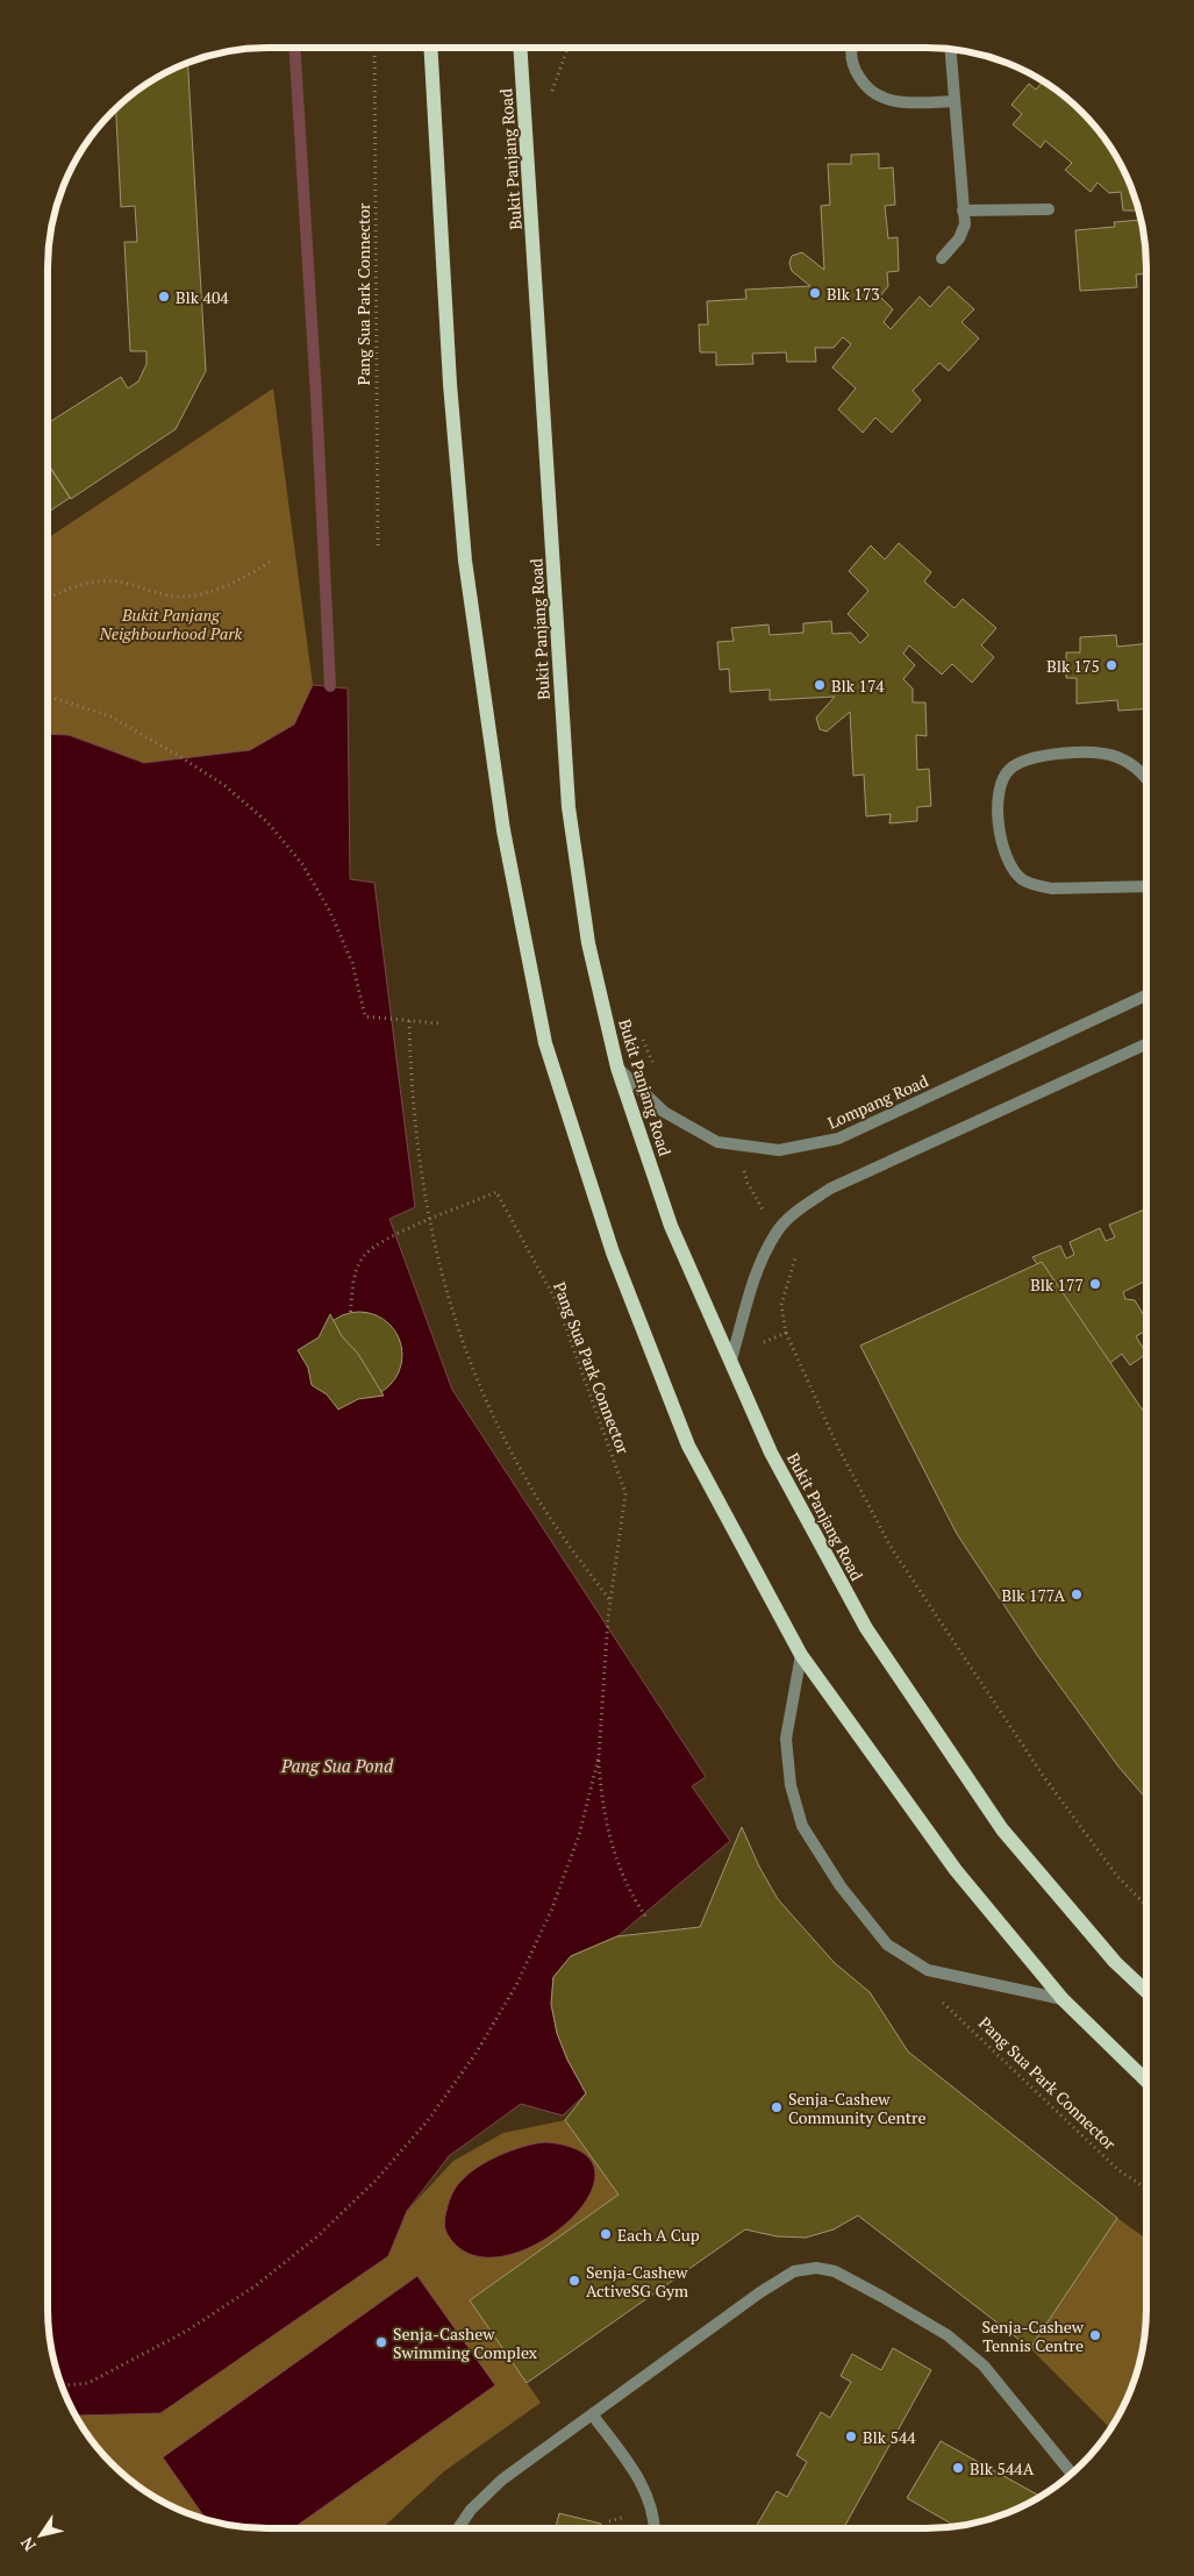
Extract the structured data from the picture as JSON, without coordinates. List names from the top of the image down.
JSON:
{
  "streets": {
    "main road": ["Bukit Panjang Road"],
    "street": ["Lompang Road"],
    "path": ["Pang Sua Park Connector"]
  },
  "crossings": [
    ["Bukit Panjang Road", "Lompang Road"]
  ],
  "water": ["Pang Sua Pond"],
  "parks": ["Bukit Panjang Neighbourhood Park"],
  "places": [
    "Blk 173",
    "Blk 404",
    "Blk 175",
    "Blk 174",
    "Blk 177",
    "Blk 177A",
    "Senja-Cashew Community Centre",
    "Each A Cup",
    "Senja-Cashew ActiveSG Gym",
    "Senja-Cashew Tennis Centre",
    "Senja-Cashew Swimming Complex",
    "Blk 544",
    "Blk 544A"
  ],
  "north": "bottom left"
}
